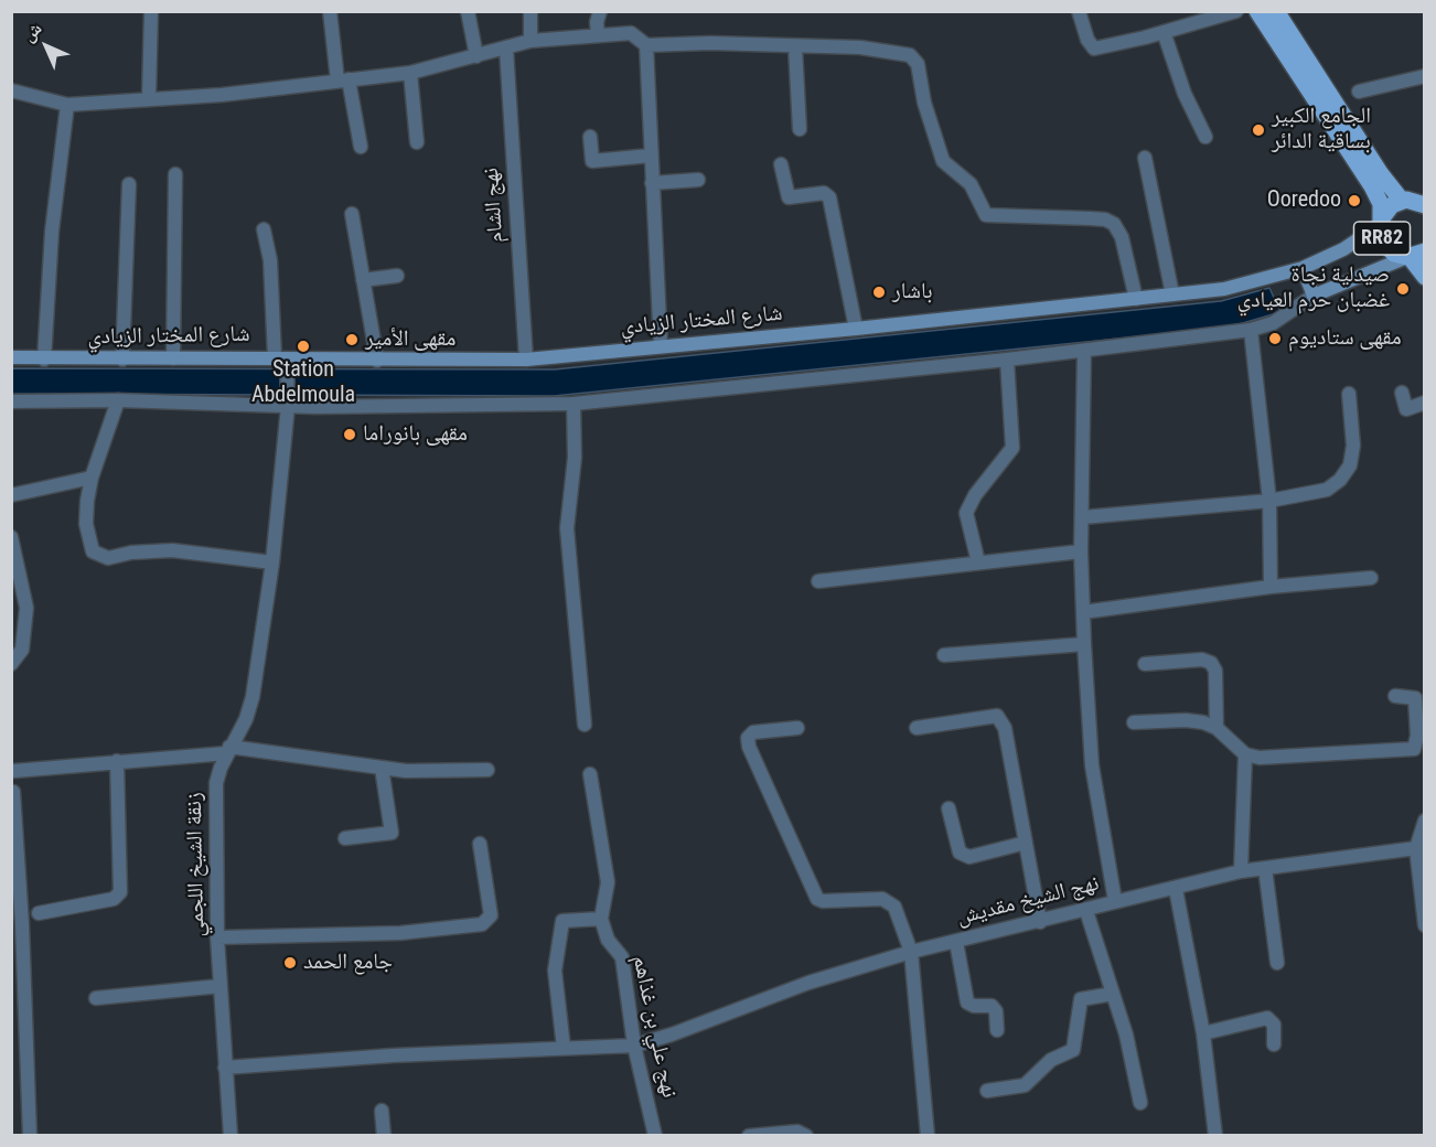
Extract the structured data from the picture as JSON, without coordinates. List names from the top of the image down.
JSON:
{
  "streets": {
    "main road": ["RR82", "شارع المختار الزيادي"],
    "street": [
      "نهج الشام",
      "زنقة الشيخ اللجمي",
      "نهج الشيخ مقديش",
      "نهج علي بن غذاهم"
    ]
  },
  "crossings": [
    ["نهج الشام", "شارع المختار الزيادي"],
    ["RR82", "شارع المختار الزيادي"],
    ["شارع المختار الزيادي", "زنقة الشيخ اللجمي"],
    ["زنقة الشيخ اللجمي", "نهج الشيخ مقديش"],
    ["نهج الشيخ مقديش", "نهج علي بن غذاهم"]
  ],
  "places": [
    "الجامع الكبير بساقية الدائر",
    "Ooredoo",
    "صيدلية نجاة غضبان حرم العيادي",
    "باشار",
    "مقهى ستاديوم",
    "مقهى الأمير",
    "Station Abdelmoula",
    "مقهى بانوراما",
    "جامع الحمد"
  ],
  "north": "top left"
}
